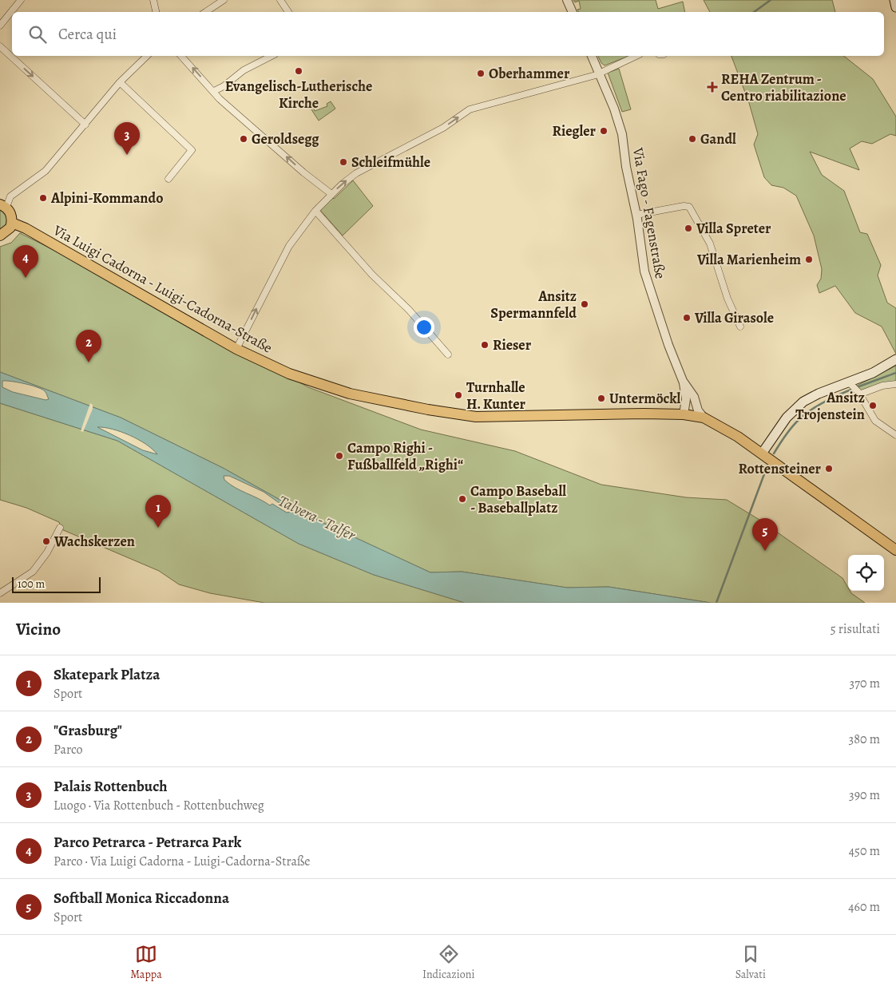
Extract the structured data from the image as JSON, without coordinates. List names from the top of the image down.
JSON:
{
  "streets": {
    "main road": ["Via Luigi Cadorna - Luigi-Cadorna-Straße"],
    "street": ["Via Fago - Fagenstraße"]
  },
  "crossings": [
    ["Via Fago - Fagenstraße", "Via Luigi Cadorna - Luigi-Cadorna-Straße"]
  ],
  "water": ["Talvera - Talfer"],
  "places": {
    "other": [
      "Evangelisch-Lutherische Kirche",
      "Oberhammer",
      "Riegler",
      "Geroldsegg",
      "Gandl",
      "Schleifmühle",
      "Alpini-Kommando",
      "Villa Spreter",
      "Villa Marienheim",
      "Ansitz Spermannfeld",
      "Villa Girasole",
      "Rieser",
      "Turnhalle H. Kunter",
      "Untermöckl",
      "Ansitz Trojenstein",
      "Campo Righi - Fußballfeld „Righi“",
      "Rottensteiner",
      "Campo Baseball - Baseballplatz",
      "Wachskerzen"
    ],
    "health": ["REHA Zentrum - Centro riabilitazione"]
  },
  "scale_bar": "100 m",
  "page": {
    "search": "Cerca qui",
    "pins": [
      "3",
      "4",
      "2",
      "1",
      "5"
    ],
    "scale": "100 m",
    "heading": ["Vicino", "5 risultati"],
    "list": [
      {
        "mark": "1",
        "name": "Skatepark Platza",
        "note": "Sport",
        "value": "370 m"
      },
      {
        "mark": "2",
        "name": "\"Grasburg\"",
        "note": "Parco",
        "value": "380 m"
      },
      {
        "mark": "3",
        "name": "Palais Rottenbuch",
        "note": "Luogo · Via Rottenbuch - Rottenbuchweg",
        "value": "390 m"
      },
      {
        "mark": "4",
        "name": "Parco Petrarca - Petrarca Park",
        "note": "Parco · Via Luigi Cadorna - Luigi-Cadorna-Straße",
        "value": "450 m"
      },
      {
        "mark": "5",
        "name": "Softball Monica Riccadonna",
        "note": "Sport",
        "value": "460 m"
      }
    ],
    "nav": ["Mappa", "Indicazioni", "Salvati"]
  }
}
